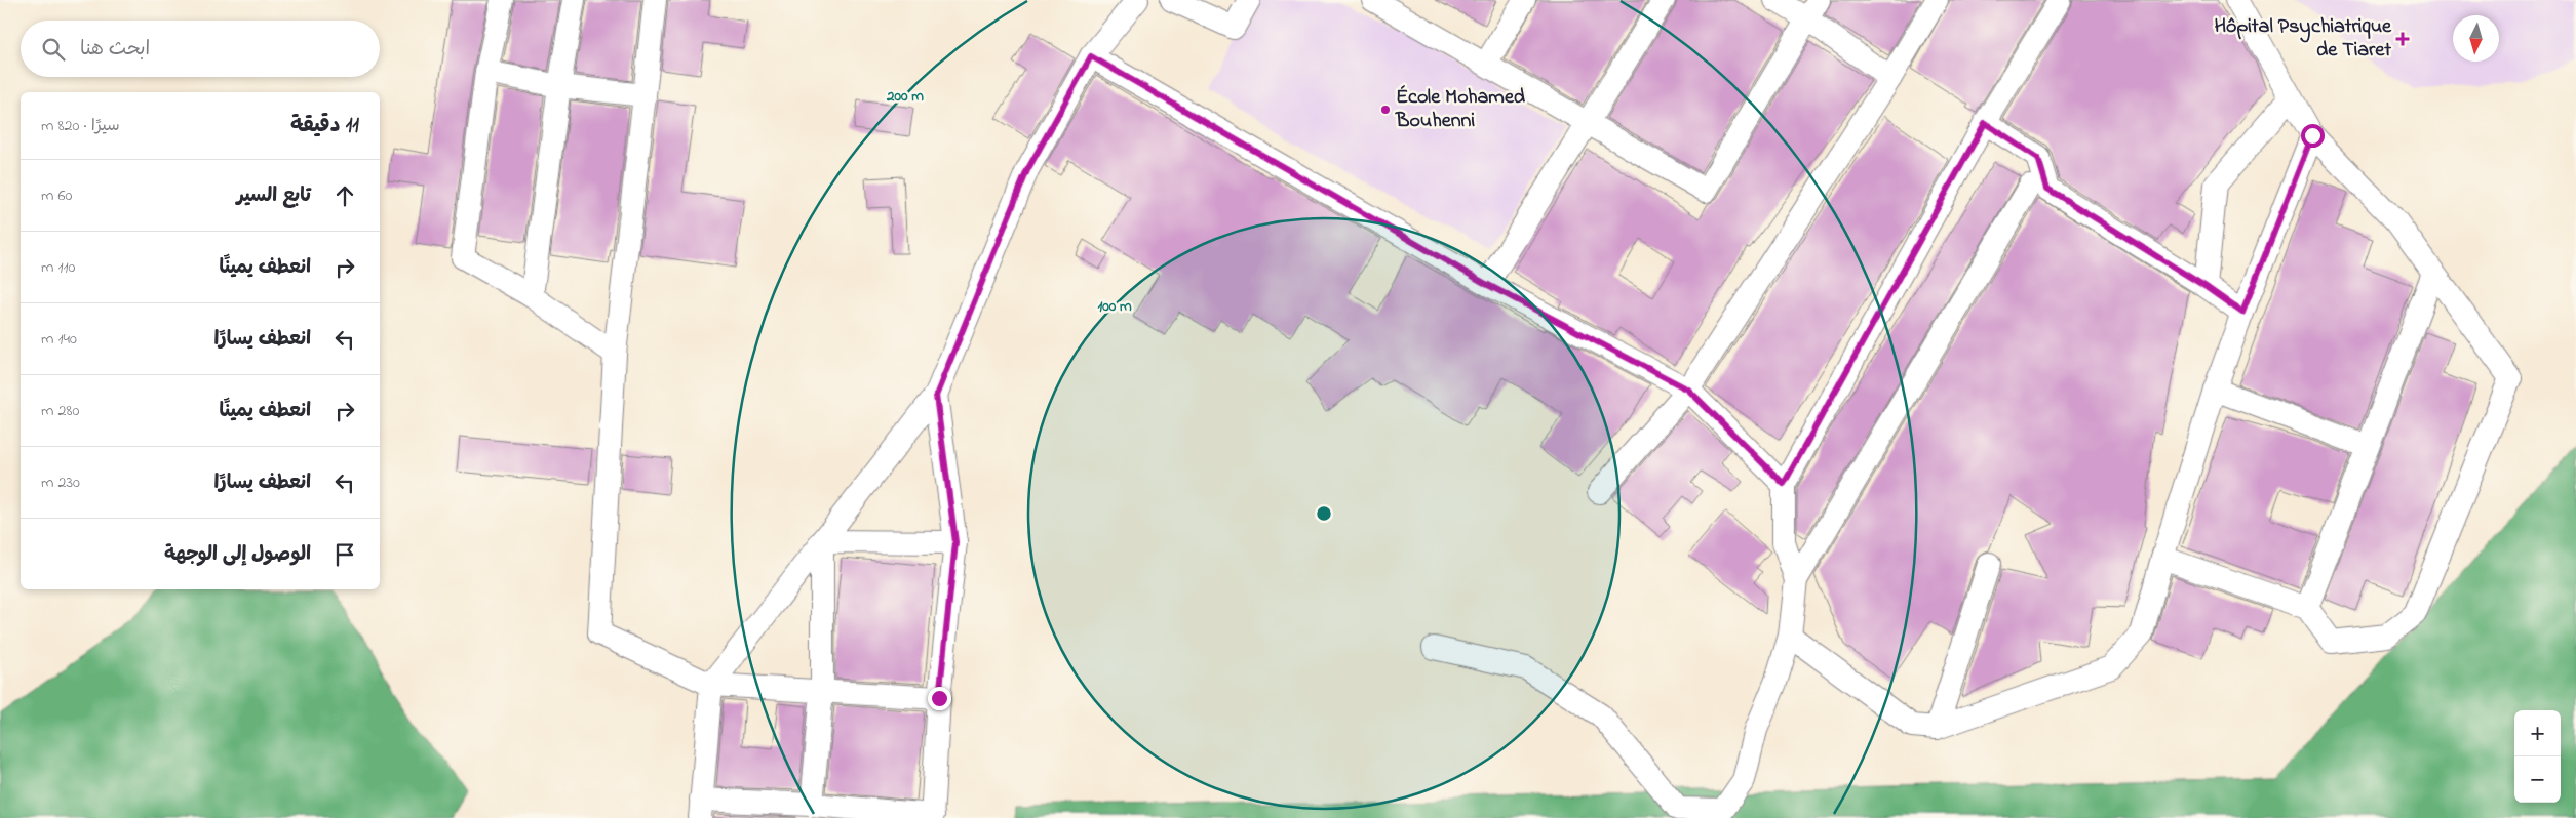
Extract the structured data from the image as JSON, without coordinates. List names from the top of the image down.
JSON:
{
  "places": {
    "health": ["Hôpital Psychiatrique de Tiaret"],
    "other": ["École Mohamed Bouhenni"]
  },
  "north": "bottom",
  "page": {
    "search": "ابحث هنا",
    "heading": ["11 دقيقة", "سيرًا · 820 m"],
    "list": [
      ["تابع السير", "60 m"],
      ["انعطف يمينًا", "110 m"],
      ["انعطف يسارًا", "140 m"],
      ["انعطف يمينًا", "280 m"],
      ["انعطف يسارًا", "230 m"],
      "الوصول إلى الوجهة"
    ],
    "map_buttons": ["+", "−"]
  },
  "rings": ["200 m", "100 m"]
}
